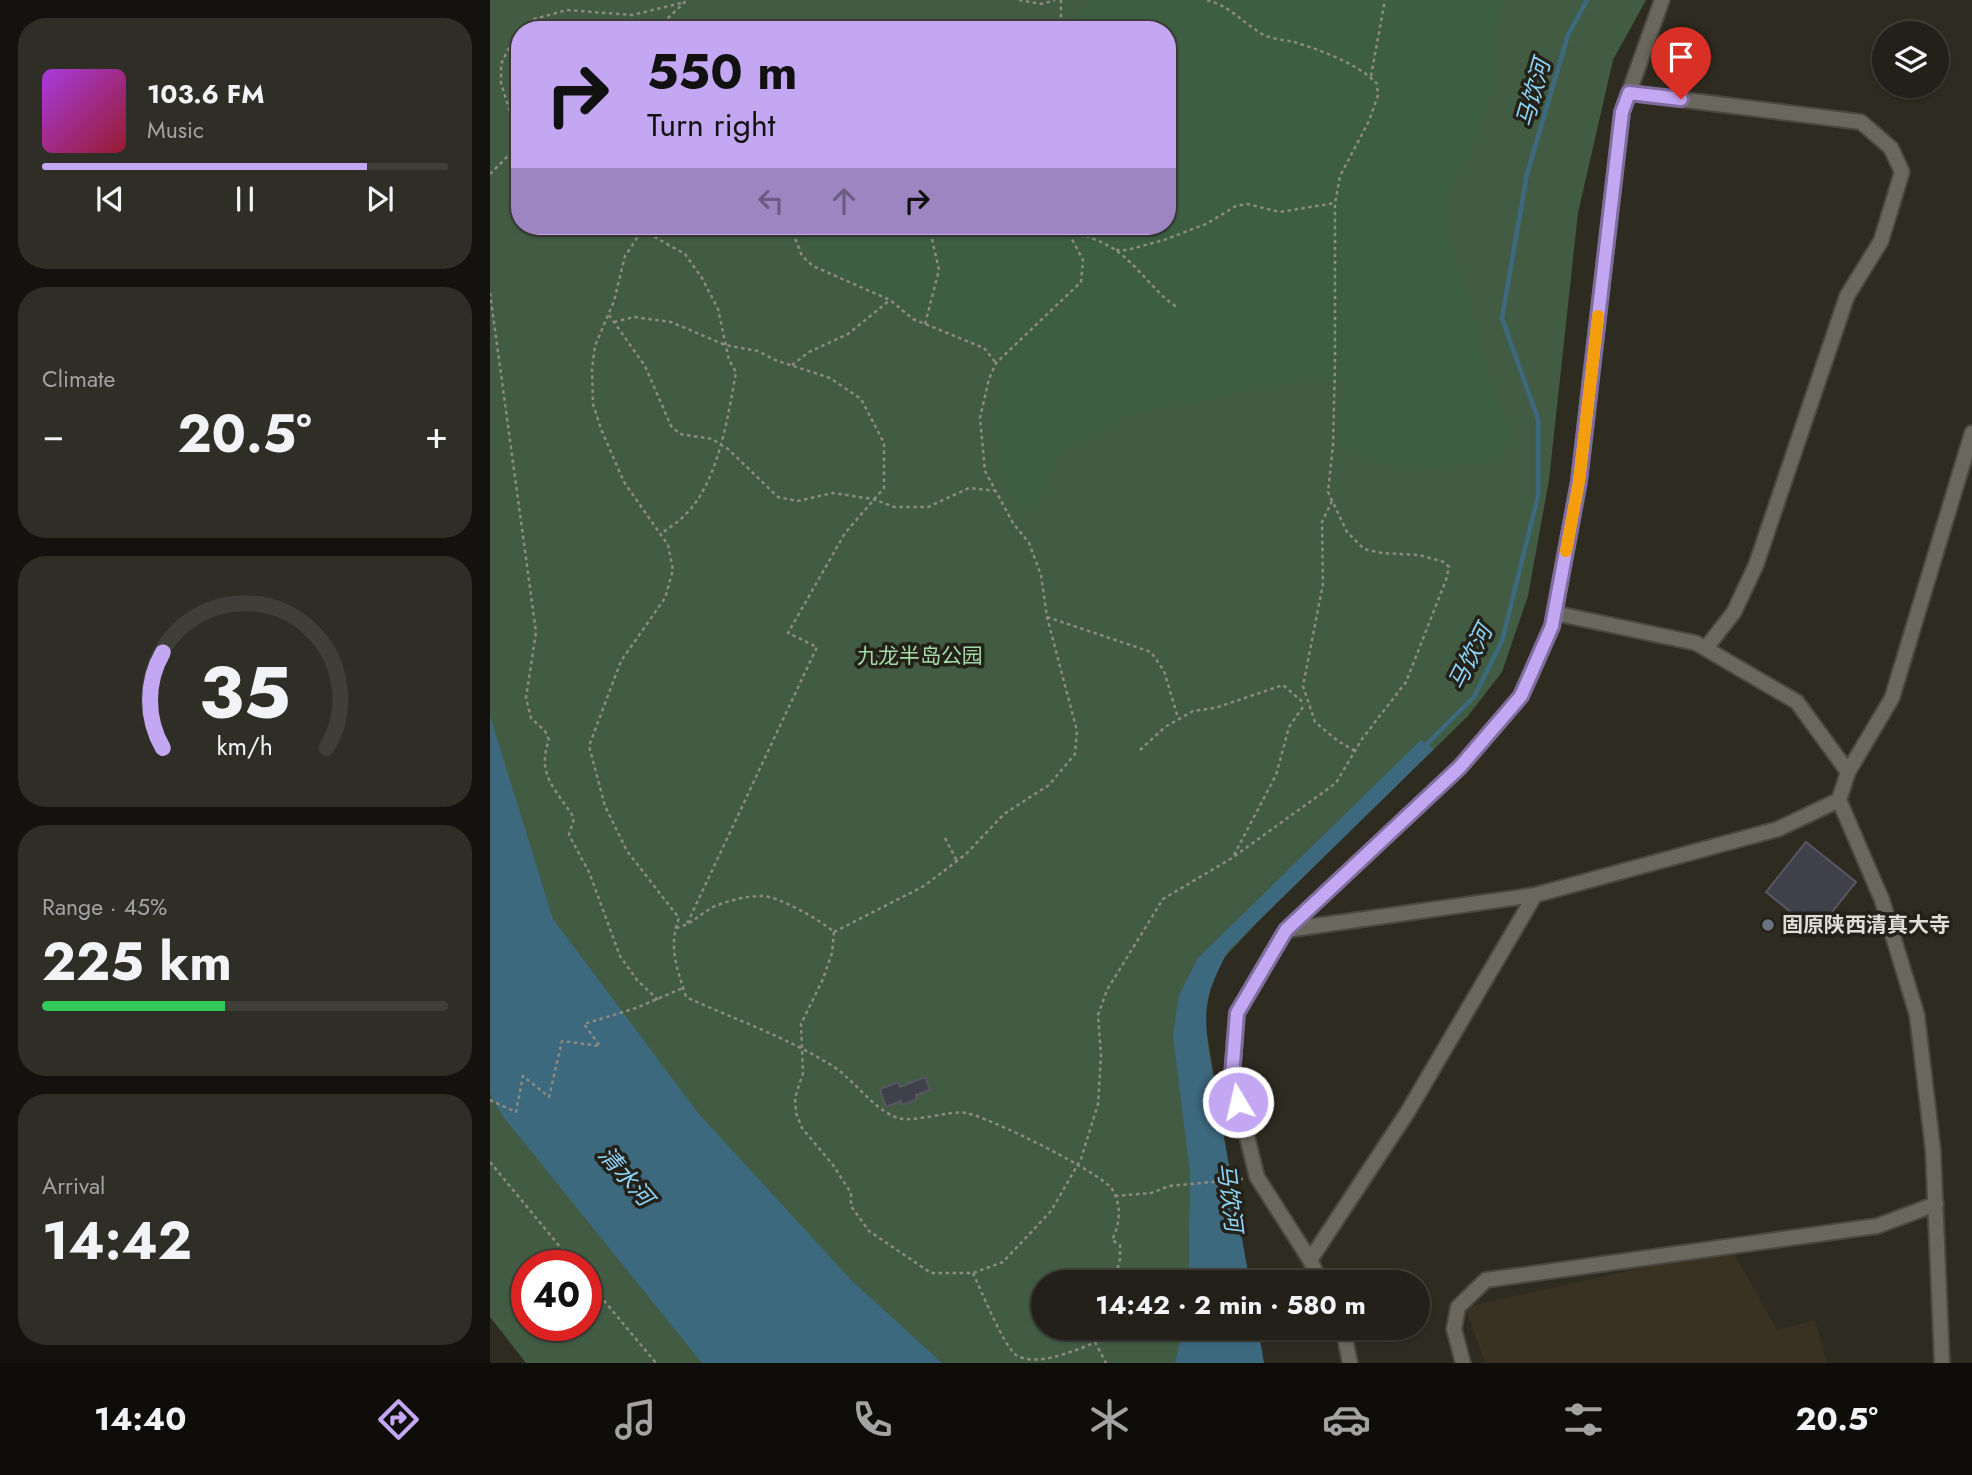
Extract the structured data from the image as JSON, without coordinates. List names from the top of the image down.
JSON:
{
  "water": ["马饮河", "清水河"],
  "parks": ["九龙半岛公园"],
  "places": ["固原陕西清真大寺"],
  "page": {
    "turn": ["550 m", "Turn right"],
    "song": ["103.6 FM", "Music"],
    "tile": [
      "Climate",
      ["Range · 45%", "225 km"],
      ["Arrival", "14:42"]
    ],
    "heat": ["−", "20.5°", "+"],
    "limit": "40",
    "trip": "14:42 · 2 min · 580 m",
    "tabs": ["14:40", "20.5°"],
    "gauge": ["35", "km/h"]
  }
}
